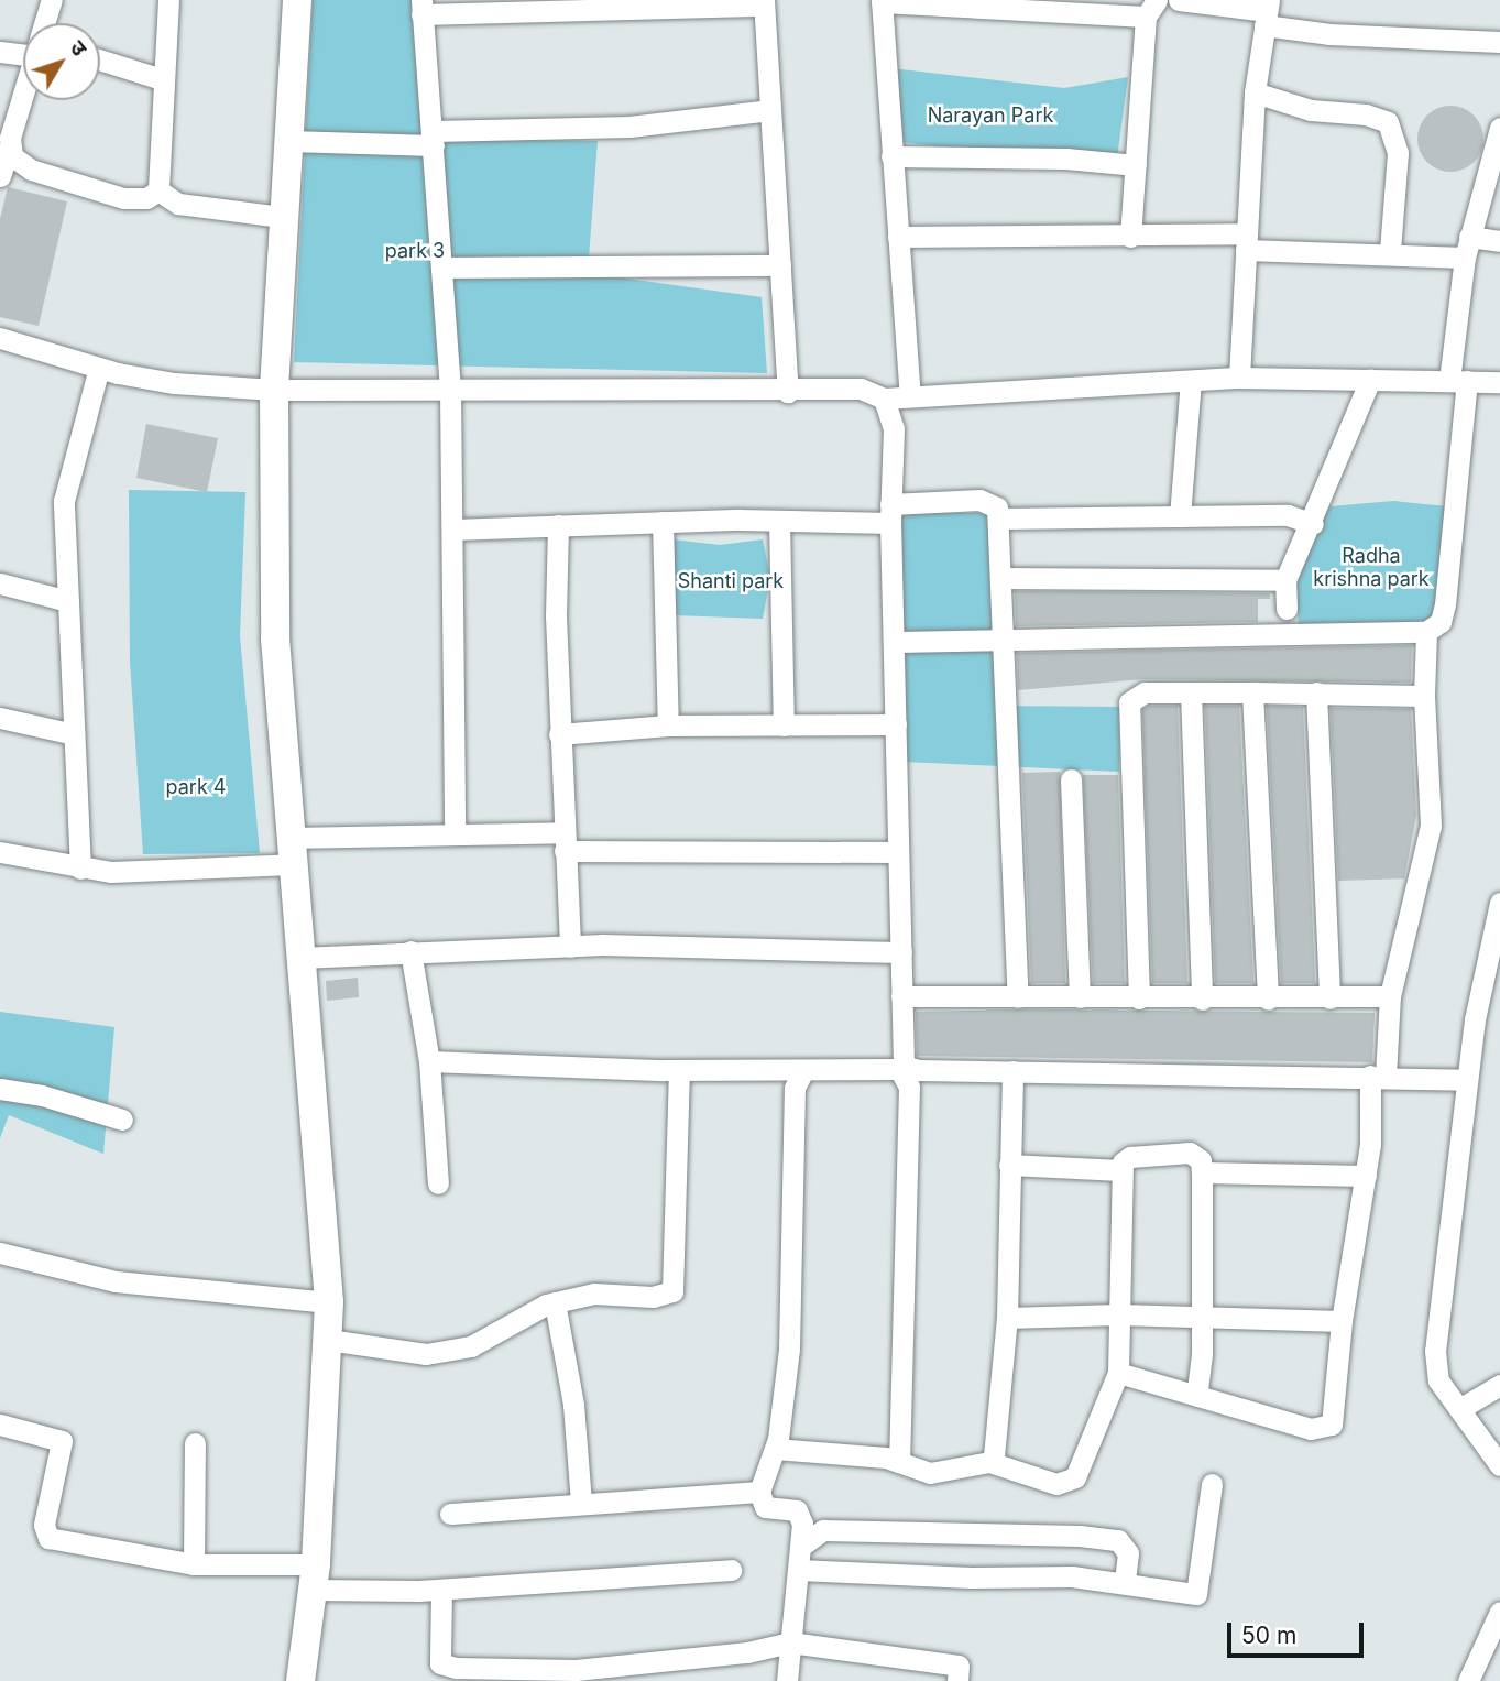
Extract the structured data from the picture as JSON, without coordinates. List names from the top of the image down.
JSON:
{
  "parks": [
    "Narayan Park",
    "park 3",
    "Radha krishna park",
    "Shanti park",
    "park 4"
  ],
  "scale_bar": "50 m",
  "north": "top right"
}
